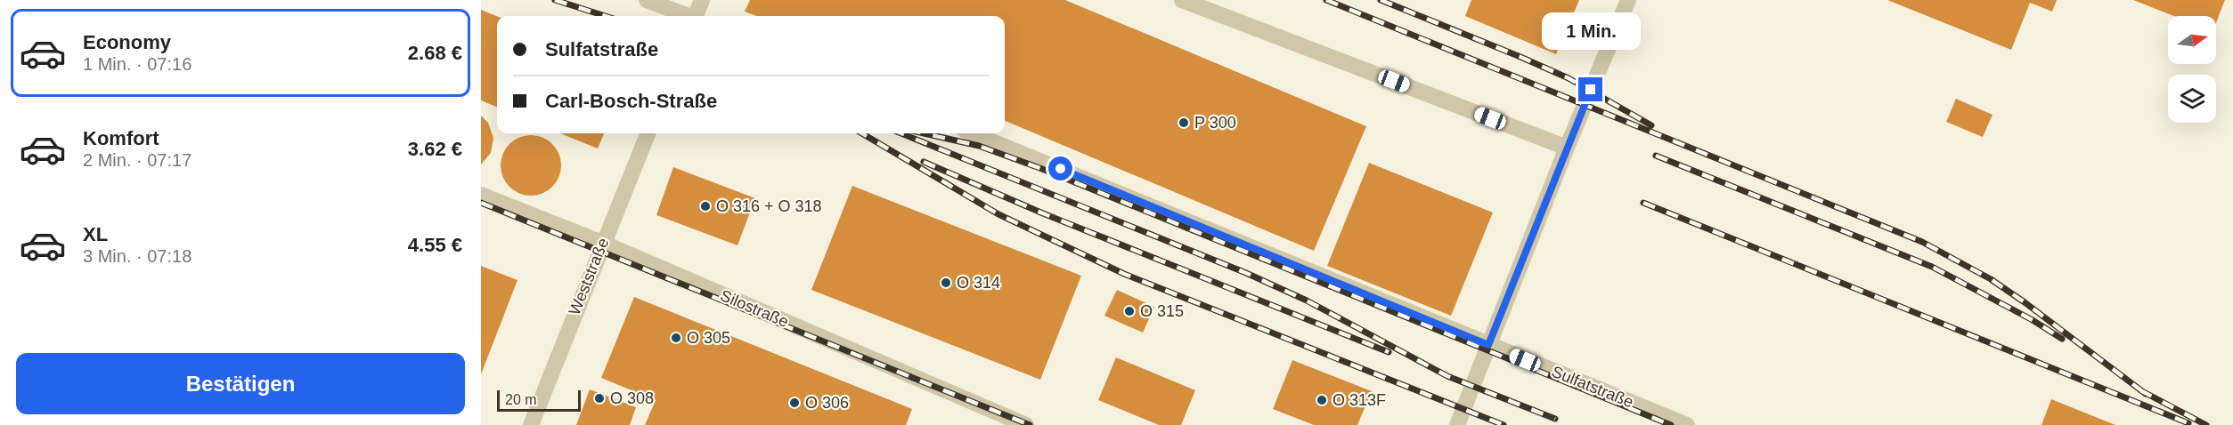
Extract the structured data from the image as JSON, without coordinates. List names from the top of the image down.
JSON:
{
  "streets": {
    "street": ["Weststraße", "Silostraße", "Sulfatstraße"]
  },
  "crossings": [
    ["Weststraße", "Silostraße"]
  ],
  "places": [
    "P 300",
    "O 316 + O 318",
    "O 314",
    "O 315",
    "O 305",
    "O 308",
    "O 313F",
    "O 306"
  ],
  "scale_bar": "20 m",
  "north": "right",
  "page": {
    "list": [
      {
        "name": "Economy",
        "note": "1 Min. · 07:16",
        "value": "2.68 €"
      },
      {
        "name": "Komfort",
        "note": "2 Min. · 07:17",
        "value": "3.62 €"
      },
      {
        "name": "XL",
        "note": "3 Min. · 07:18",
        "value": "4.55 €"
      }
    ],
    "bubble": "1 Min.",
    "banner": ["Sulfatstraße", "Carl-Bosch-Straße"],
    "buttons": "Bestätigen",
    "scale": "20 m"
  }
}
